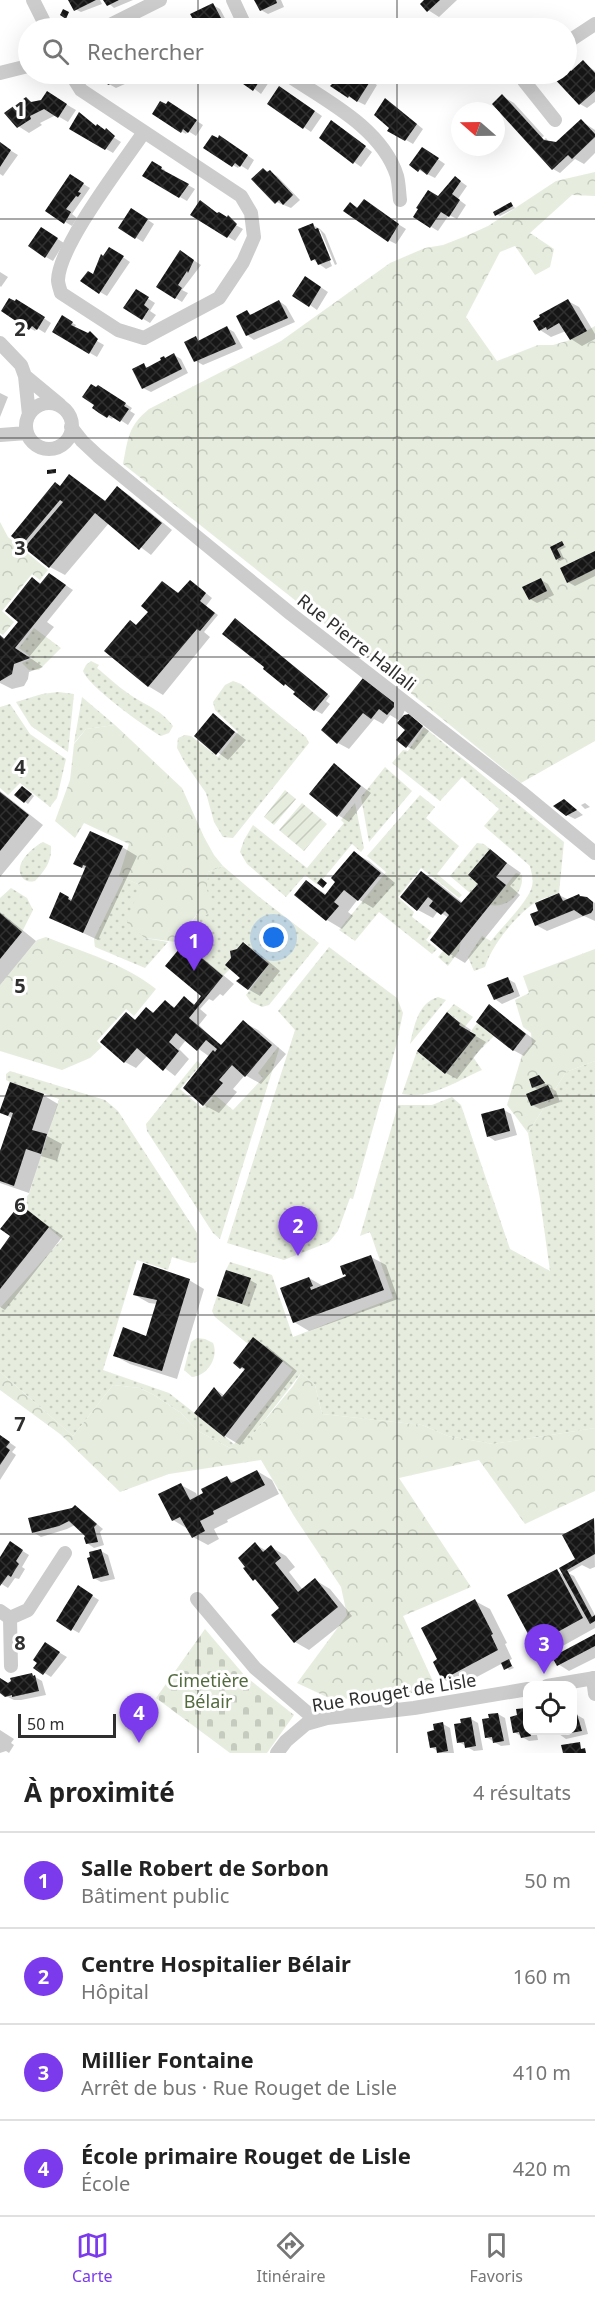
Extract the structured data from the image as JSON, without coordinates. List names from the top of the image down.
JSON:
{
  "streets": {
    "street": ["Rue Pierre Hallali", "Rue Rouget de Lisle"]
  },
  "parks": ["Cimetière Bélair"],
  "scale_bar": "50 m",
  "north": "left",
  "page": {
    "search": "Rechercher",
    "pins": [
      "1",
      "2",
      "3",
      "4"
    ],
    "scale": "50 m",
    "heading": ["À proximité", "4 résultats"],
    "list": [
      {
        "mark": "1",
        "name": "Salle Robert de Sorbon",
        "note": "Bâtiment public",
        "value": "50 m"
      },
      {
        "mark": "2",
        "name": "Centre Hospitalier Bélair",
        "note": "Hôpital",
        "value": "160 m"
      },
      {
        "mark": "3",
        "name": "Millier Fontaine",
        "note": "Arrêt de bus · Rue Rouget de Lisle",
        "value": "410 m"
      },
      {
        "mark": "4",
        "name": "École primaire Rouget de Lisle",
        "note": "École",
        "value": "420 m"
      }
    ],
    "nav": ["Carte", "Itinéraire", "Favoris"]
  },
  "grid": {
    "rows": [
      "1",
      "2",
      "3",
      "4",
      "5",
      "6",
      "7",
      "8"
    ]
  }
}
